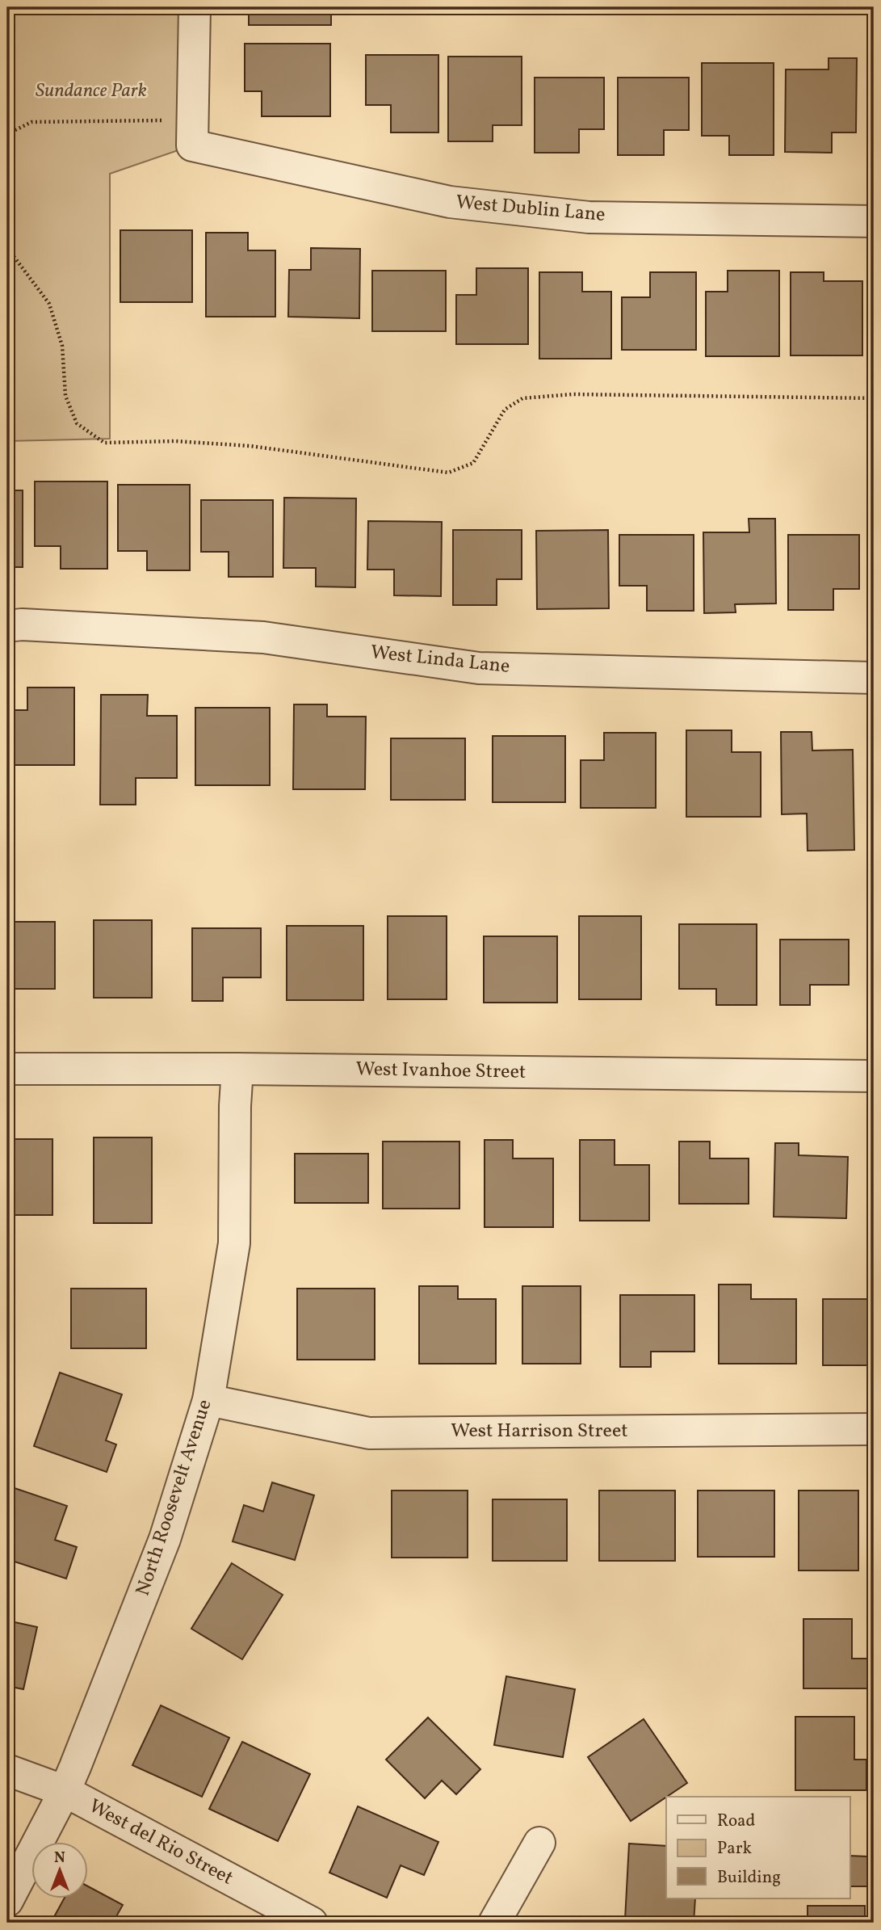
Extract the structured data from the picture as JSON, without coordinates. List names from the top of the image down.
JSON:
{
  "streets": {
    "street": [
      "West Dublin Lane",
      "West Linda Lane",
      "West Ivanhoe Street",
      "West Harrison Street",
      "North Roosevelt Avenue",
      "West del Rio Street"
    ]
  },
  "crossings": [
    ["West Ivanhoe Street", "North Roosevelt Avenue"],
    ["West Harrison Street", "North Roosevelt Avenue"],
    ["North Roosevelt Avenue", "West del Rio Street"]
  ],
  "parks": ["Sundance Park"],
  "legend": ["Road", "Park", "Building"],
  "north": "top"
}
